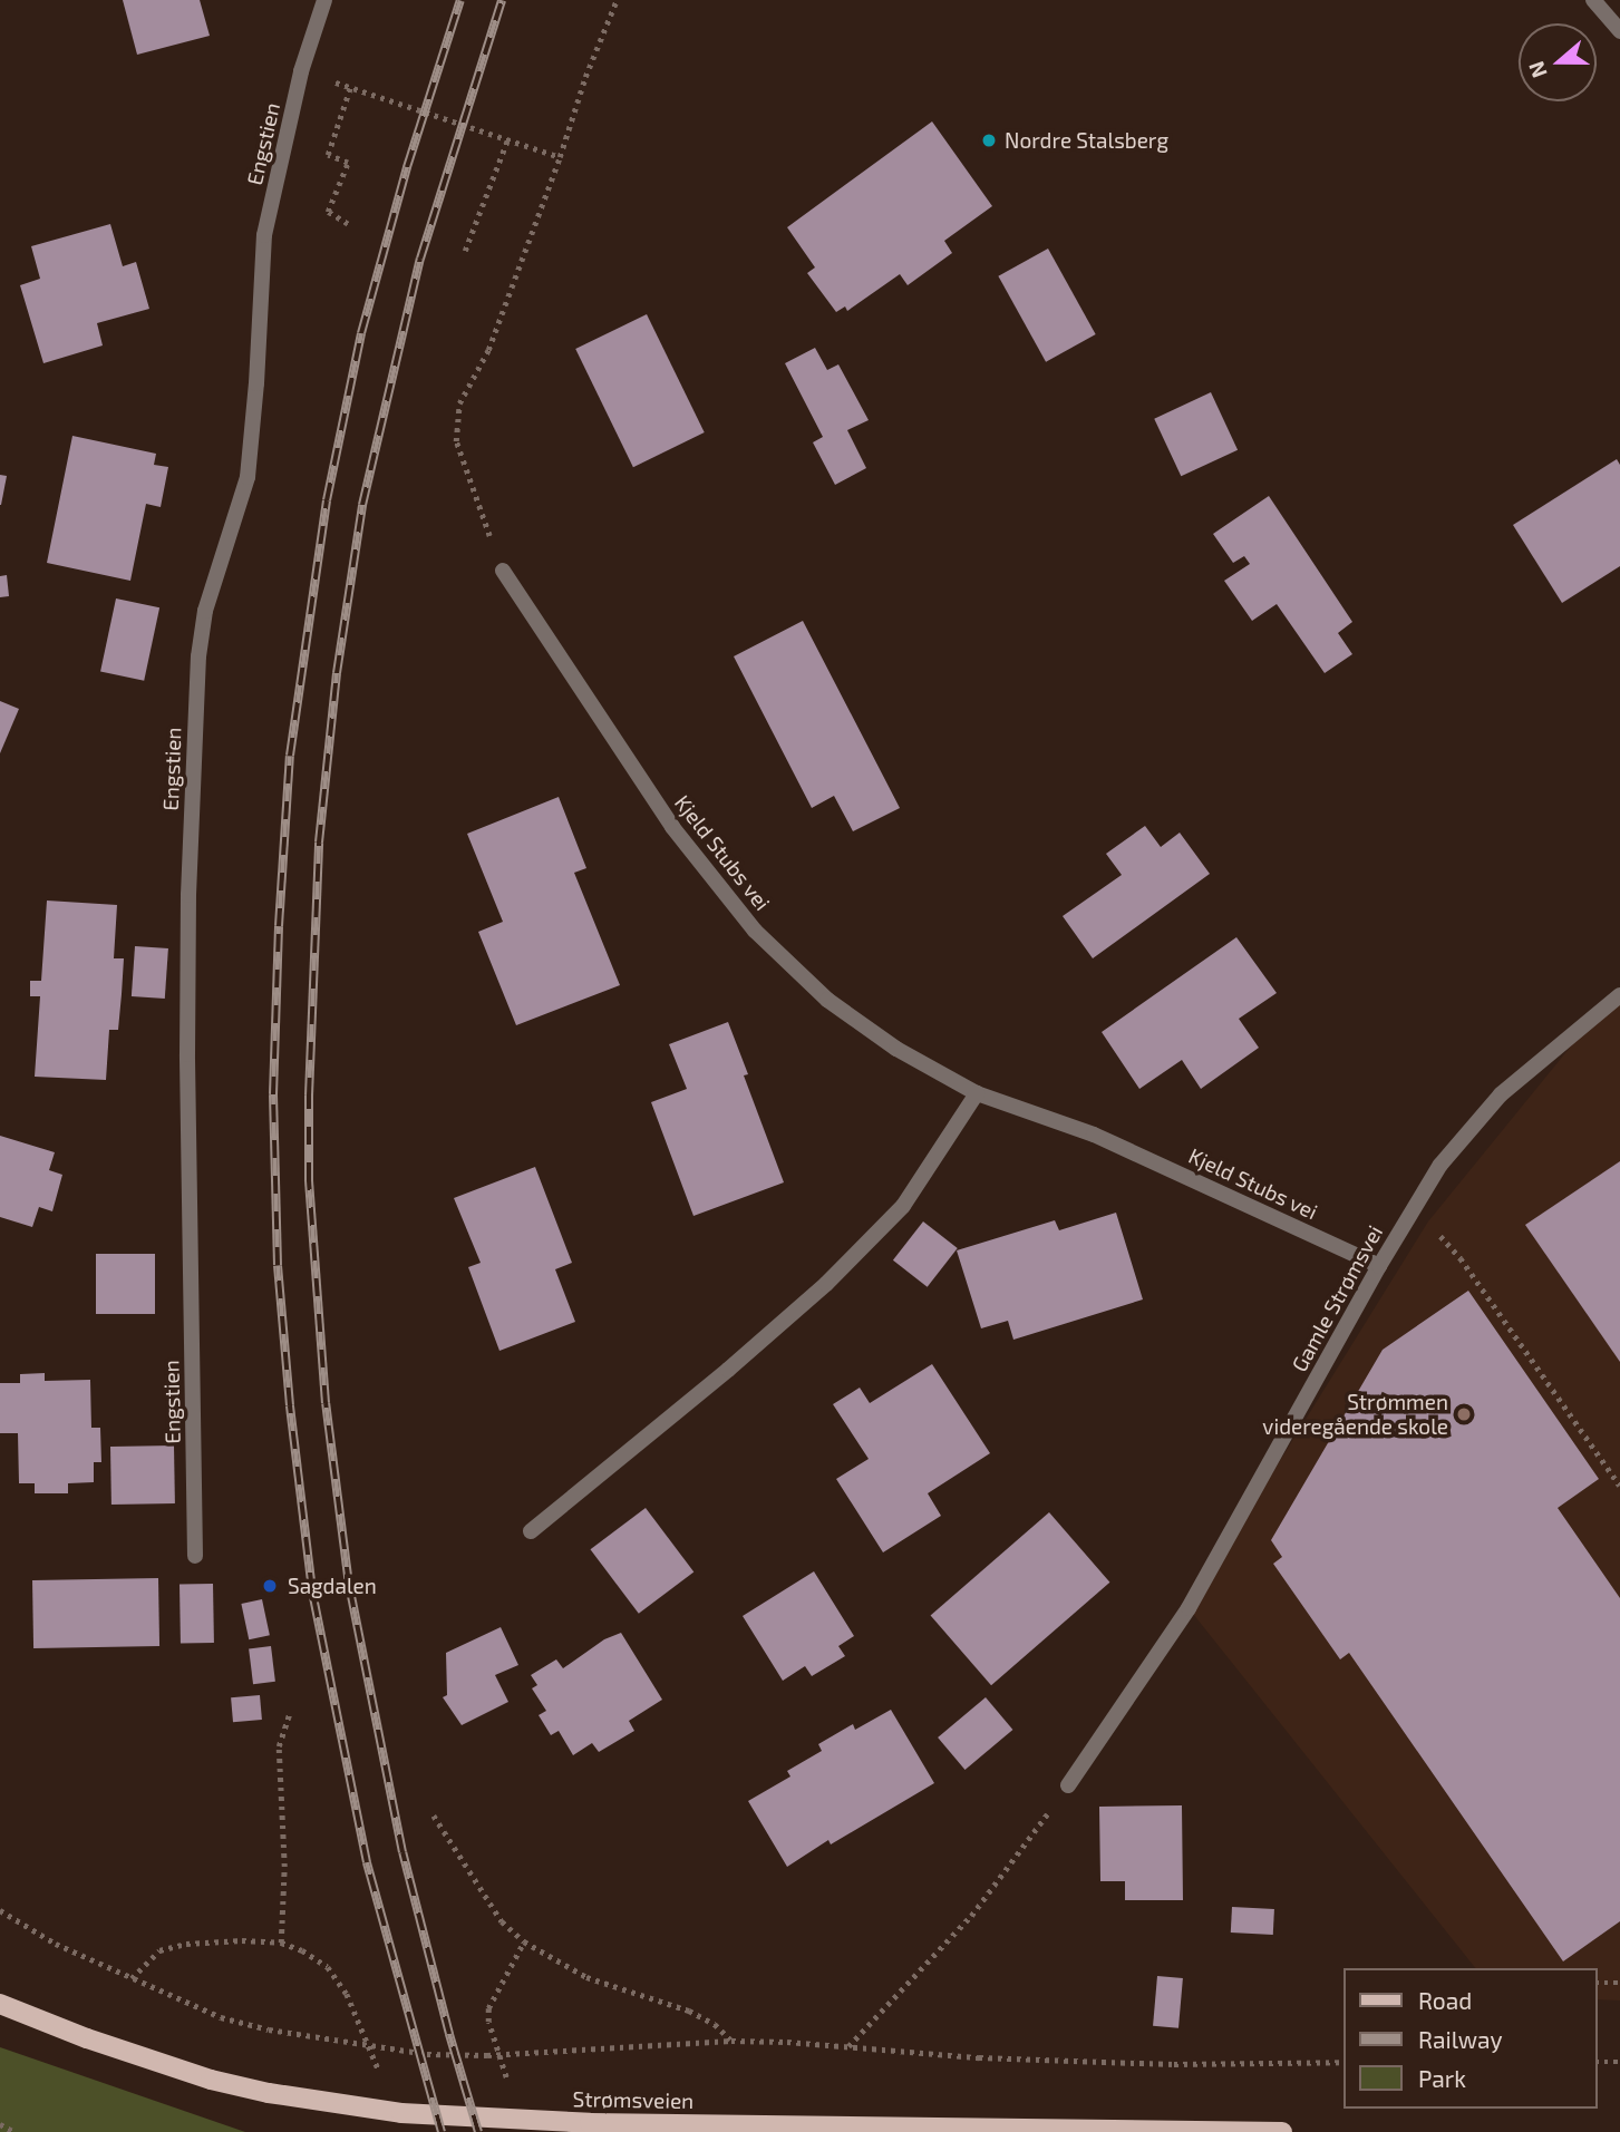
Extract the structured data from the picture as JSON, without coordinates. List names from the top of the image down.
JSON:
{
  "streets": {
    "main road": ["Strømsveien"],
    "street": ["Engstien", "Kjeld Stubs vei", "Gamle Strømsvei"]
  },
  "crossings": [
    ["Kjeld Stubs vei", "Gamle Strømsvei"]
  ],
  "places": ["Nordre Stalsberg", "Strømmen videregående skole", "Sagdalen"],
  "legend": ["Road", "Railway", "Park"],
  "north": "left"
}
